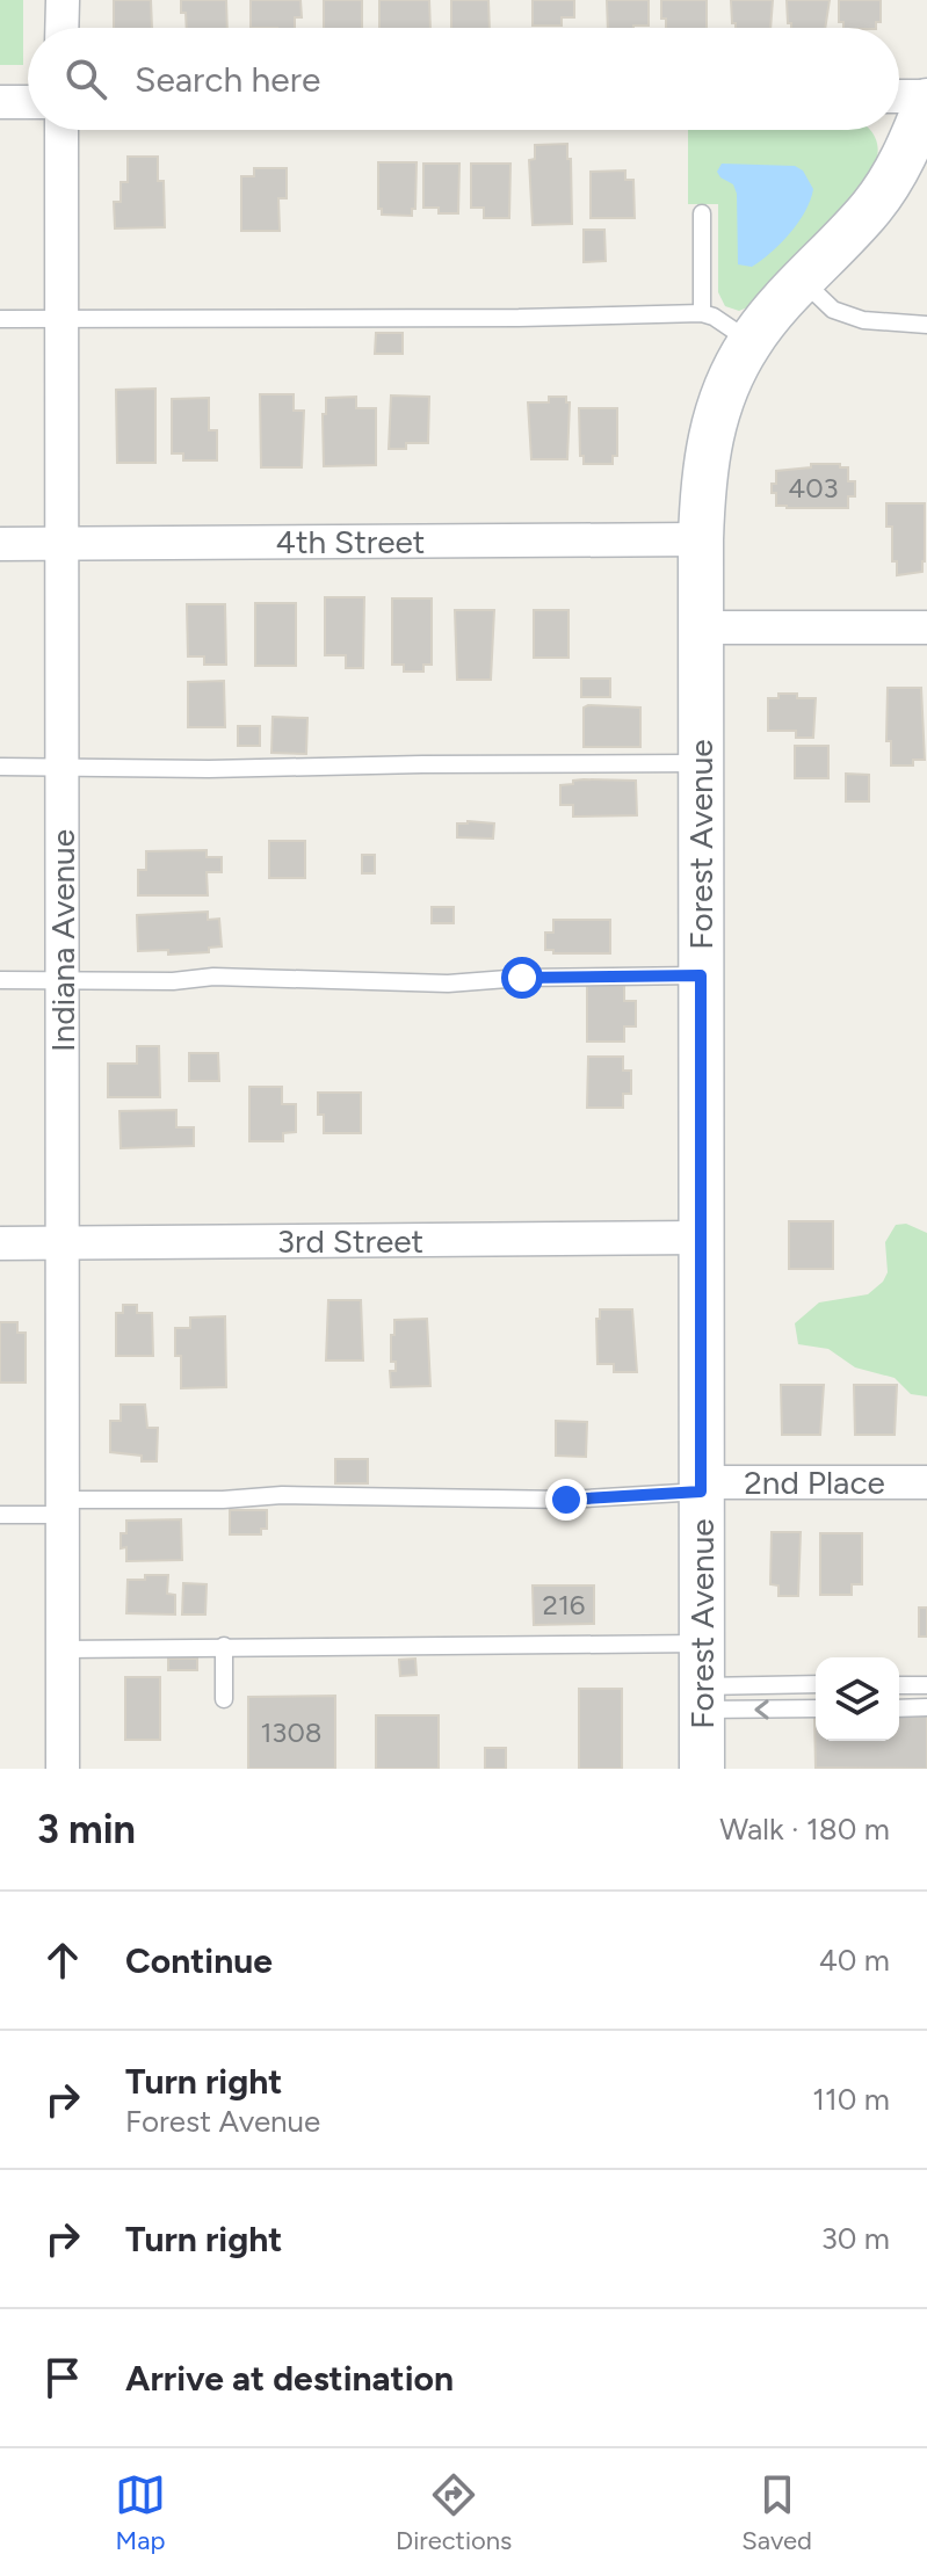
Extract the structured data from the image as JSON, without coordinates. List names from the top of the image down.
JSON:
{
  "streets": {
    "street": [
      "4th Street",
      "Forest Avenue",
      "Indiana Avenue",
      "3rd Street",
      "2nd Place"
    ]
  },
  "crossings": [
    ["4th Street", "Forest Avenue"],
    ["4th Street", "Indiana Avenue"],
    ["Forest Avenue", "3rd Street"],
    ["Forest Avenue", "2nd Place"],
    ["Indiana Avenue", "3rd Street"]
  ],
  "house_numbers": ["403", "216", "1308"],
  "page": {
    "search": "Search here",
    "heading": ["3 min", "Walk · 180 m"],
    "list": [
      ["Continue", "40 m"],
      ["Turn right", "Forest Avenue", "110 m"],
      ["Turn right", "30 m"],
      "Arrive at destination"
    ],
    "nav": ["Map", "Directions", "Saved"]
  }
}
